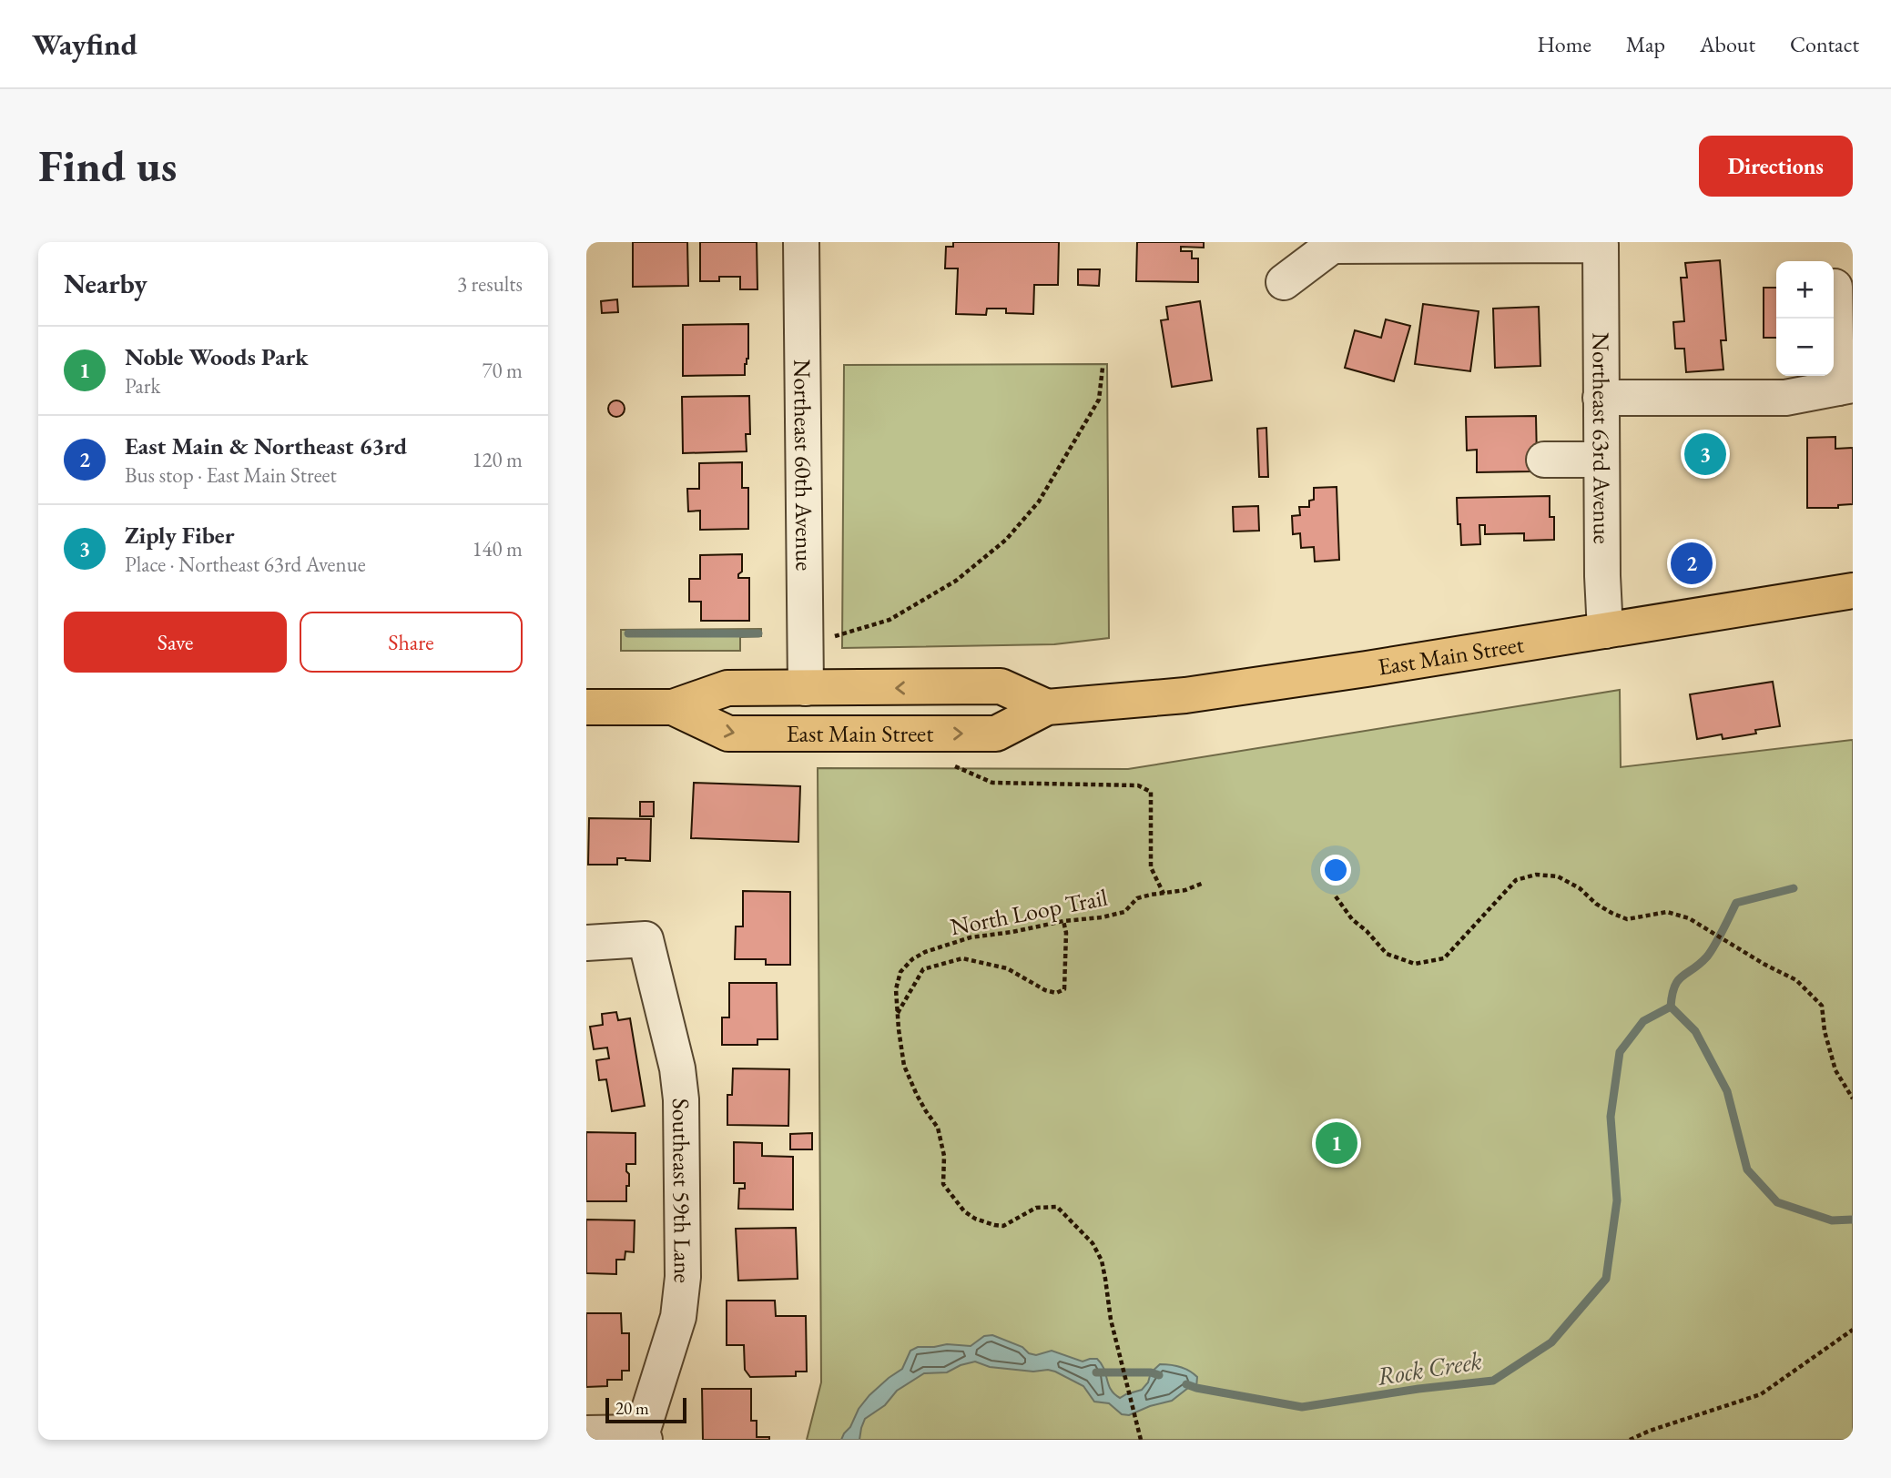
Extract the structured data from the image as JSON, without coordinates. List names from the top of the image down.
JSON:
{
  "streets": {
    "main road": ["East Main Street"],
    "street": ["Northeast 63rd Avenue", "Northeast 60th Avenue", "Southeast 59th Lane"],
    "path": ["North Loop Trail"]
  },
  "crossings": [
    ["Northeast 63rd Avenue", "East Main Street"],
    ["Northeast 60th Avenue", "East Main Street"]
  ],
  "water": ["Rock Creek"],
  "scale_bar": "20 m",
  "page": {
    "header": "Wayfind",
    "nav": [
      "Home",
      "Map",
      "About",
      "Contact"
    ],
    "buttons": [
      "Directions",
      ["Save", "Share"]
    ],
    "title": "Find us",
    "heading": ["Nearby", "3 results"],
    "map_buttons": ["+", "−"],
    "list": [
      {
        "mark": "1",
        "name": "Noble Woods Park",
        "note": "Park",
        "value": "70 m"
      },
      {
        "mark": "2",
        "name": "East Main & Northeast 63rd",
        "note": "Bus stop · East Main Street",
        "value": "120 m"
      },
      {
        "mark": "3",
        "name": "Ziply Fiber",
        "note": "Place · Northeast 63rd Avenue",
        "value": "140 m"
      }
    ],
    "pins": ["3", "2", "1"],
    "scale": "20 m"
  }
}
